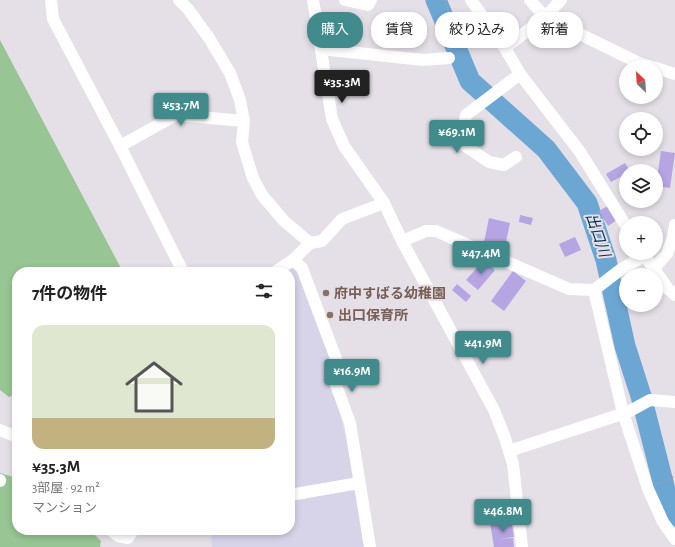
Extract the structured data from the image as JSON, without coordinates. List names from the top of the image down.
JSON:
{
  "water": ["出口川"],
  "places": ["府中すばる幼稚園", "出口保育所"],
  "north": "top left",
  "page": {
    "chip": [
      "購入",
      "賃貸",
      "絞り込み",
      "新着"
    ],
    "map_buttons": ["+", "−"],
    "price": [
      "¥35.3M",
      "¥53.7M",
      "¥69.1M",
      "¥47.4M",
      "¥41.9M",
      "¥16.9M",
      "¥46.8M"
    ],
    "heading": "7件の物件",
    "list": [
      {
        "name": "¥35.3M",
        "note": "3部屋 · 92 m² · マンション"
      }
    ]
  }
}
